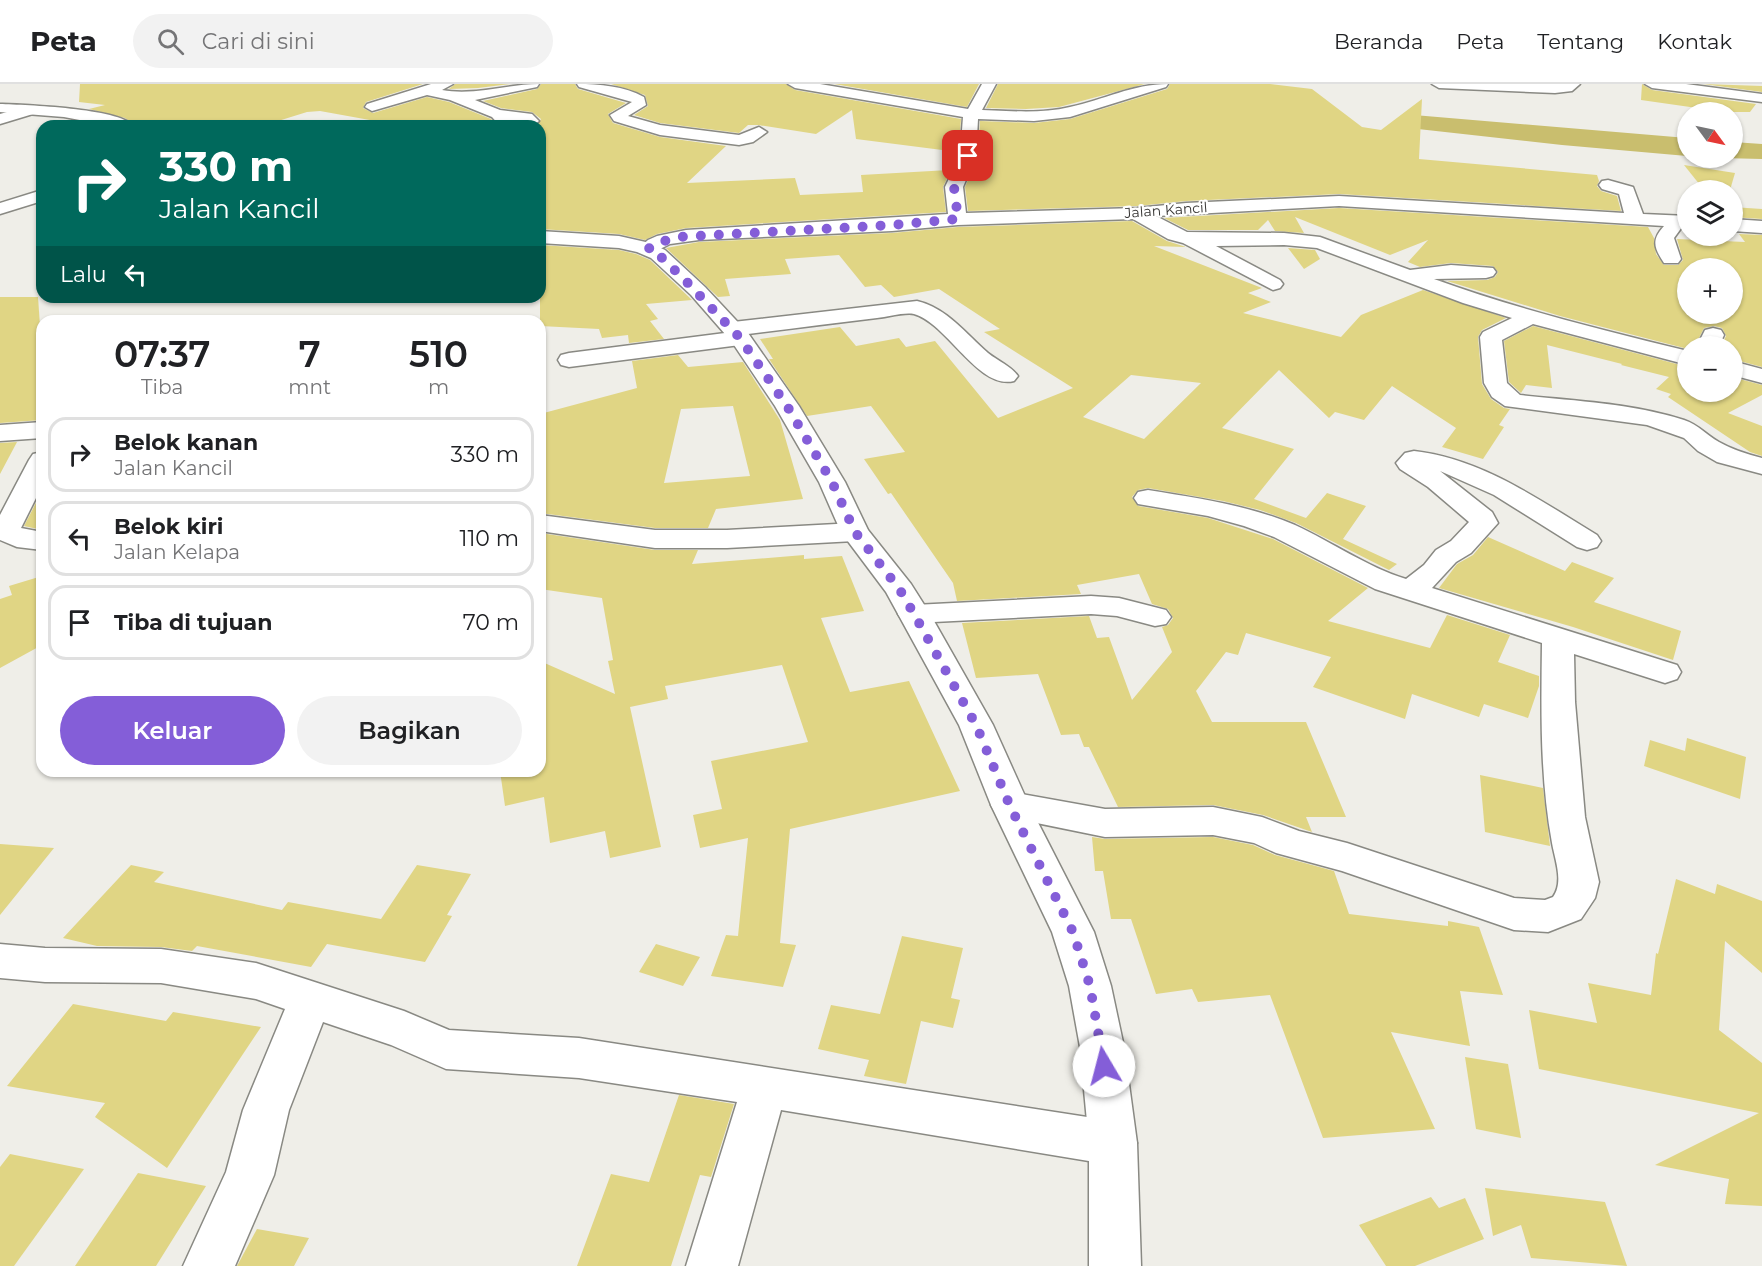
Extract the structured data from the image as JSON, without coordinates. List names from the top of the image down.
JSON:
{
  "streets": {
    "street": ["Jalan Kancil"]
  },
  "north": "bottom right",
  "page": {
    "header": "Peta",
    "search": "Cari di sini",
    "nav": [
      "Beranda",
      "Peta",
      "Tentang",
      "Kontak"
    ],
    "map_buttons": ["+", "−"],
    "turn": ["330 m", "Jalan Kancil"],
    "then": "Lalu",
    "eta": [
      "07:37",
      "Tiba",
      "7",
      "mnt",
      "510",
      "m"
    ],
    "list": [
      {
        "name": "Belok kanan",
        "note": "Jalan Kancil",
        "value": "330 m"
      },
      {
        "name": "Belok kiri",
        "note": "Jalan Kelapa",
        "value": "110 m"
      },
      {
        "name": "Tiba di tujuan",
        "value": "70 m"
      }
    ],
    "buttons": ["Keluar", "Bagikan"]
  }
}
